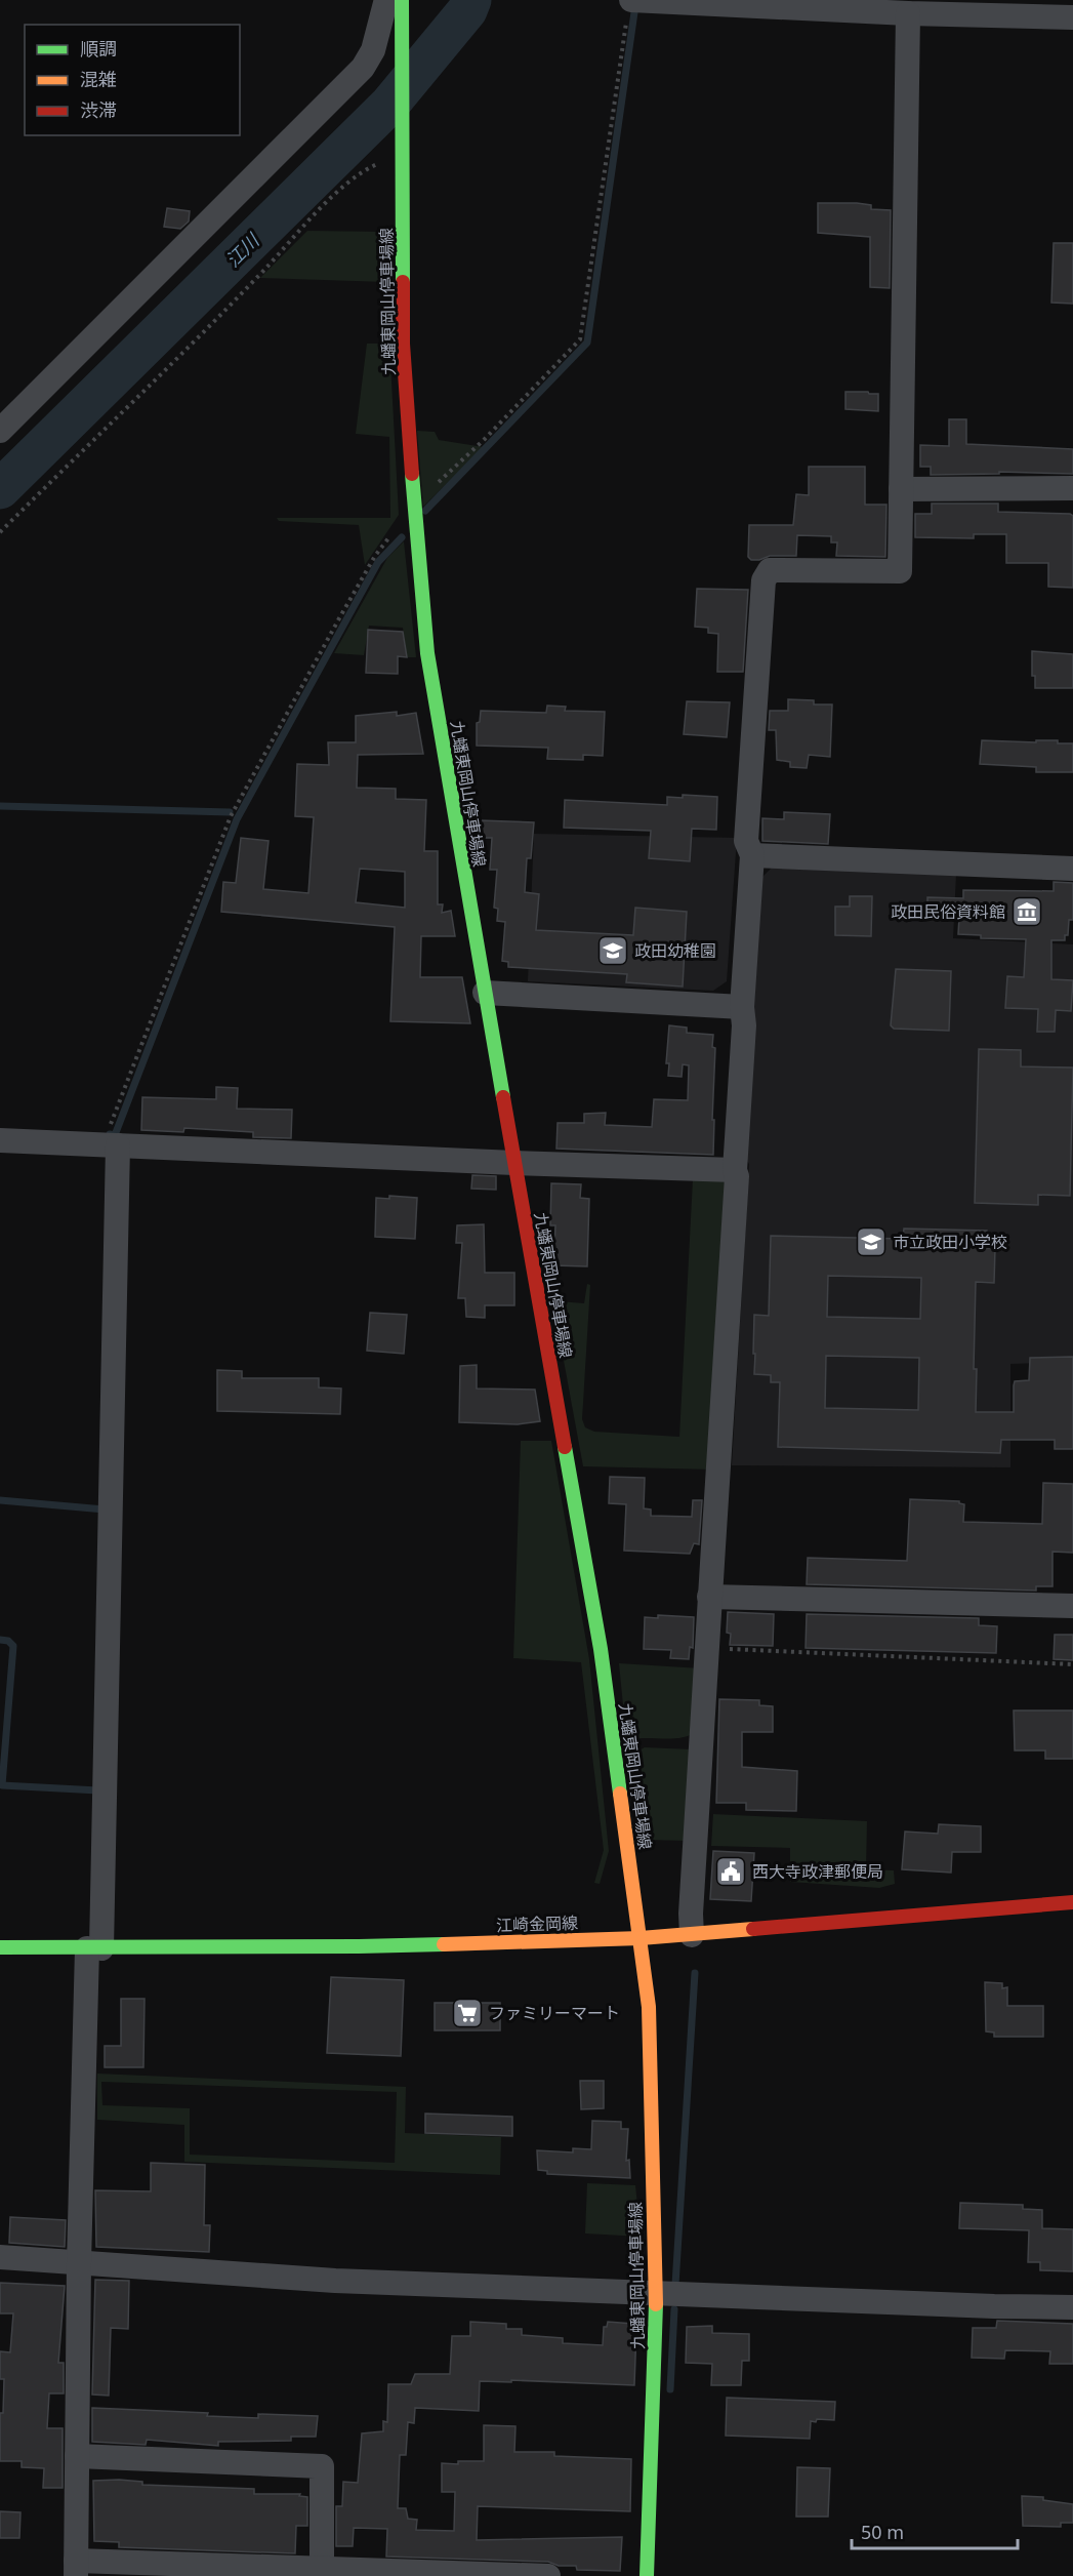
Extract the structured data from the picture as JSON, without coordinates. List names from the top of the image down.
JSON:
{
  "streets": {
    "main road": ["九蟠東岡山停車場線", "江崎金岡線"]
  },
  "crossings": [
    ["九蟠東岡山停車場線", "江崎金岡線"]
  ],
  "water": ["江川"],
  "places": {
    "museum": ["政田民俗資料館"],
    "school or university": ["政田幼稚園", "市立政田小学校"],
    "public building": ["西大寺政津郵便局"],
    "supermarket": ["ファミリーマート"]
  },
  "legend": ["順調", "混雑", "渋滞"],
  "scale_bar": "50 m"
}
